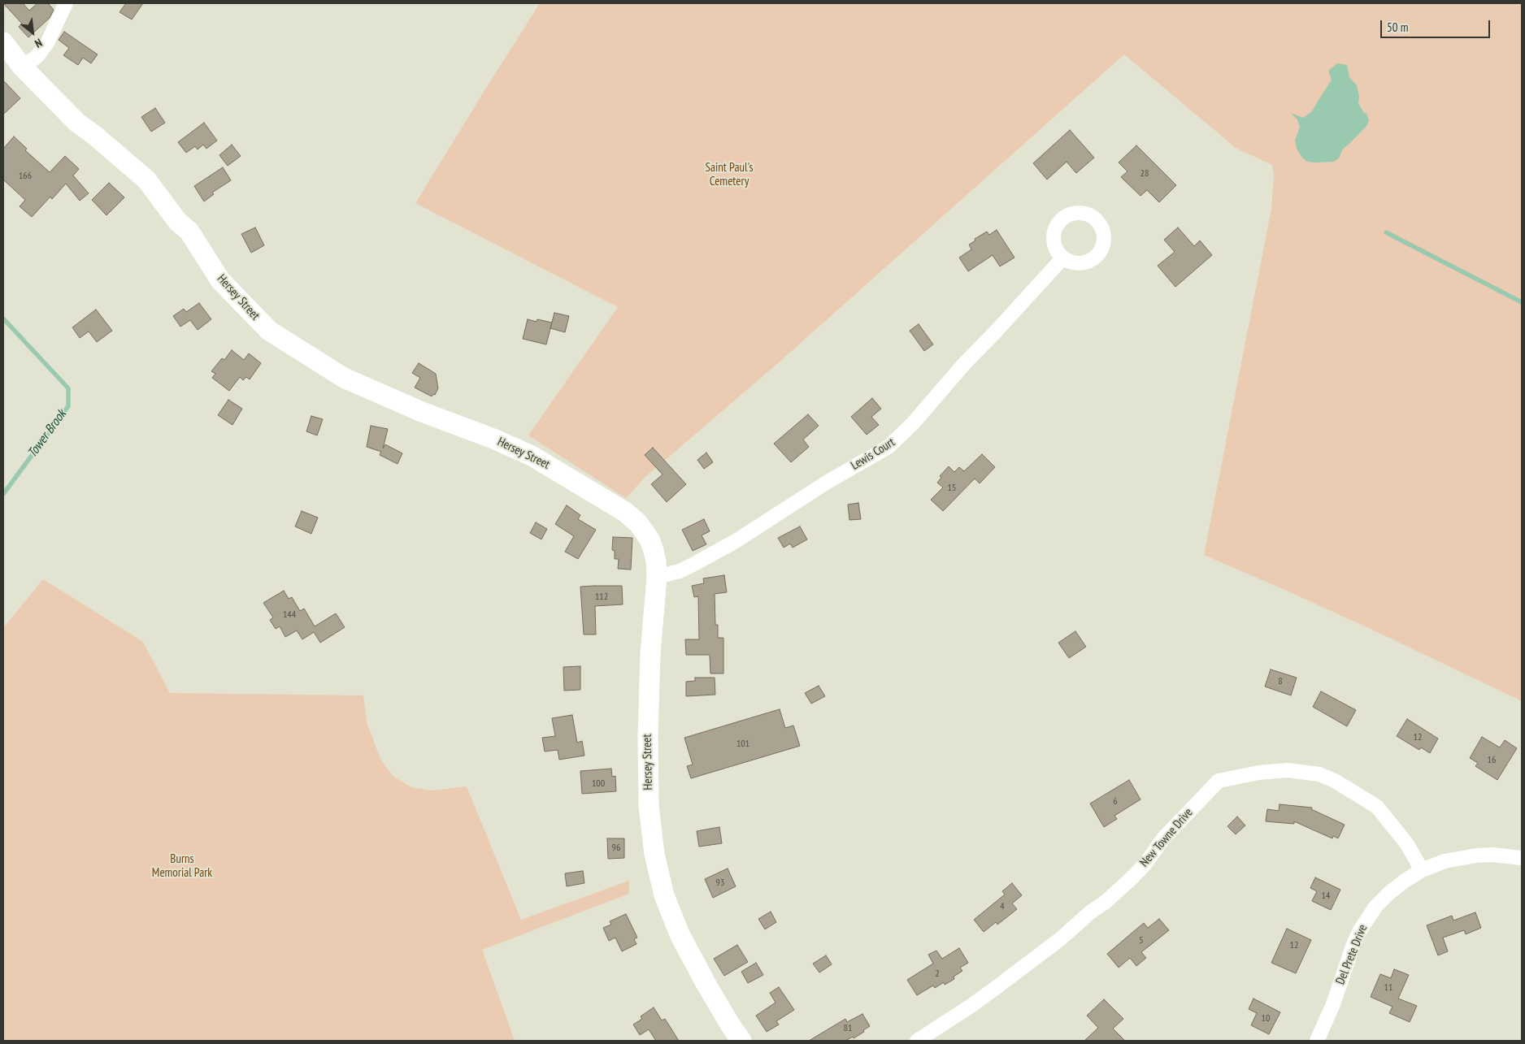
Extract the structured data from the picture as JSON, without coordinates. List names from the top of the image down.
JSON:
{
  "streets": {
    "street": [
      "Hersey Street",
      "Lewis Court",
      "New Towne Drive",
      "Del Prete Drive"
    ]
  },
  "crossings": [
    ["Hersey Street", "Lewis Court"],
    ["New Towne Drive", "Del Prete Drive"]
  ],
  "water": ["Tower Brook"],
  "parks": ["Saint Paul's Cemetery", "Burns Memorial Park"],
  "house_numbers": [
    "28",
    "166",
    "15",
    "112",
    "144",
    "8",
    "12",
    "101",
    "16",
    "100",
    "6",
    "96",
    "93",
    "14",
    "4",
    "5",
    "12",
    "2",
    "11",
    "10",
    "81"
  ],
  "scale_bar": "50 m",
  "north": "bottom right"
}
